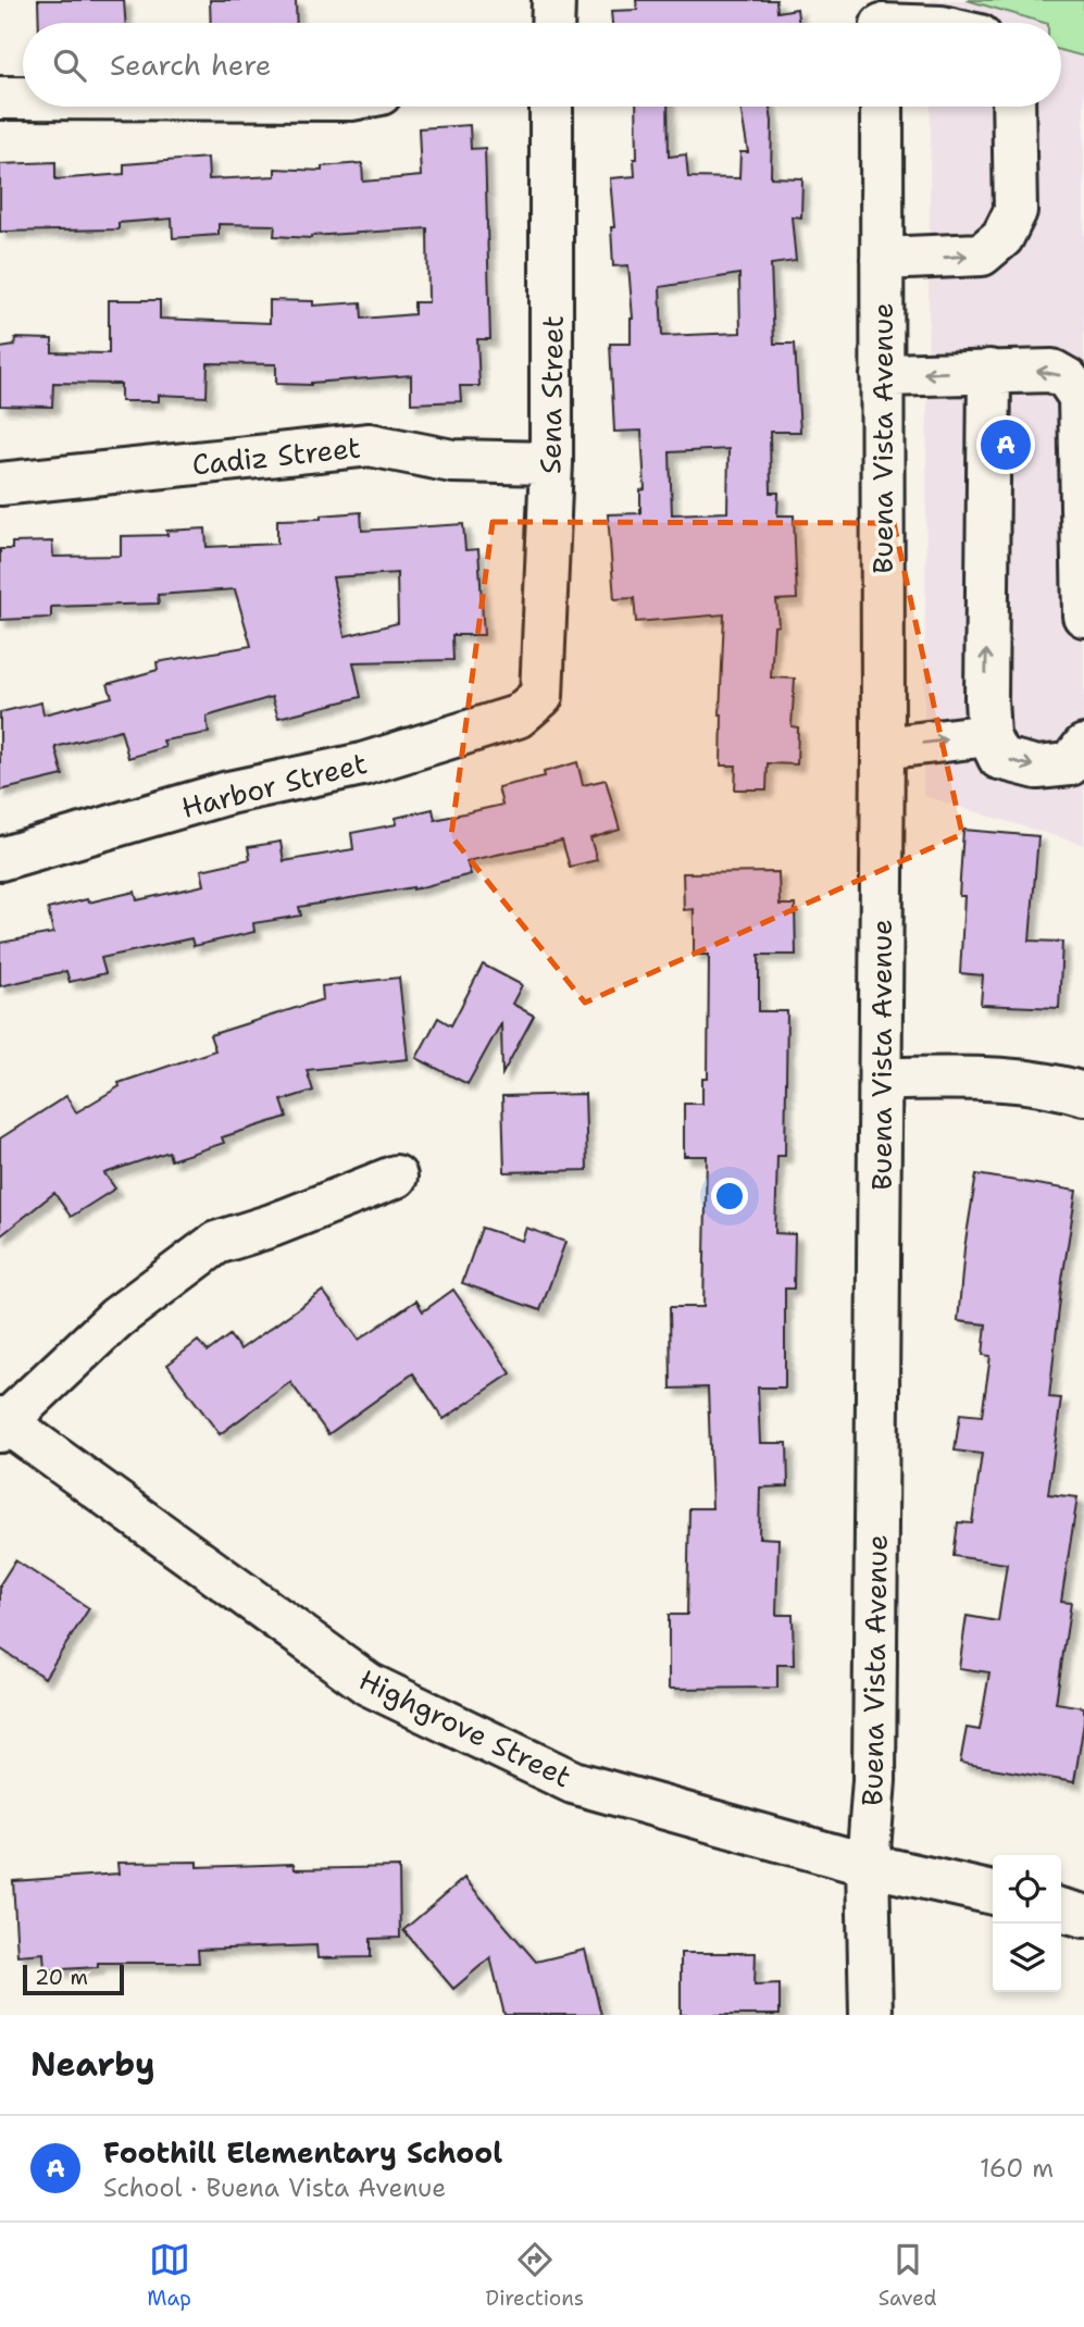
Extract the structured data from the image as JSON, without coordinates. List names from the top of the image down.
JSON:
{
  "streets": {
    "street": [
      "Sena Street",
      "Buena Vista Avenue",
      "Cadiz Street",
      "Harbor Street",
      "Highgrove Street"
    ]
  },
  "crossings": [
    ["Sena Street", "Cadiz Street"],
    ["Sena Street", "Harbor Street"],
    ["Buena Vista Avenue", "Highgrove Street"]
  ],
  "scale_bar": "20 m",
  "page": {
    "search": "Search here",
    "pins": "A",
    "scale": "20 m",
    "heading": "Nearby",
    "list": [
      {
        "mark": "A",
        "name": "Foothill Elementary School",
        "note": "School · Buena Vista Avenue",
        "value": "160 m"
      }
    ],
    "nav": ["Map", "Directions", "Saved"]
  }
}
